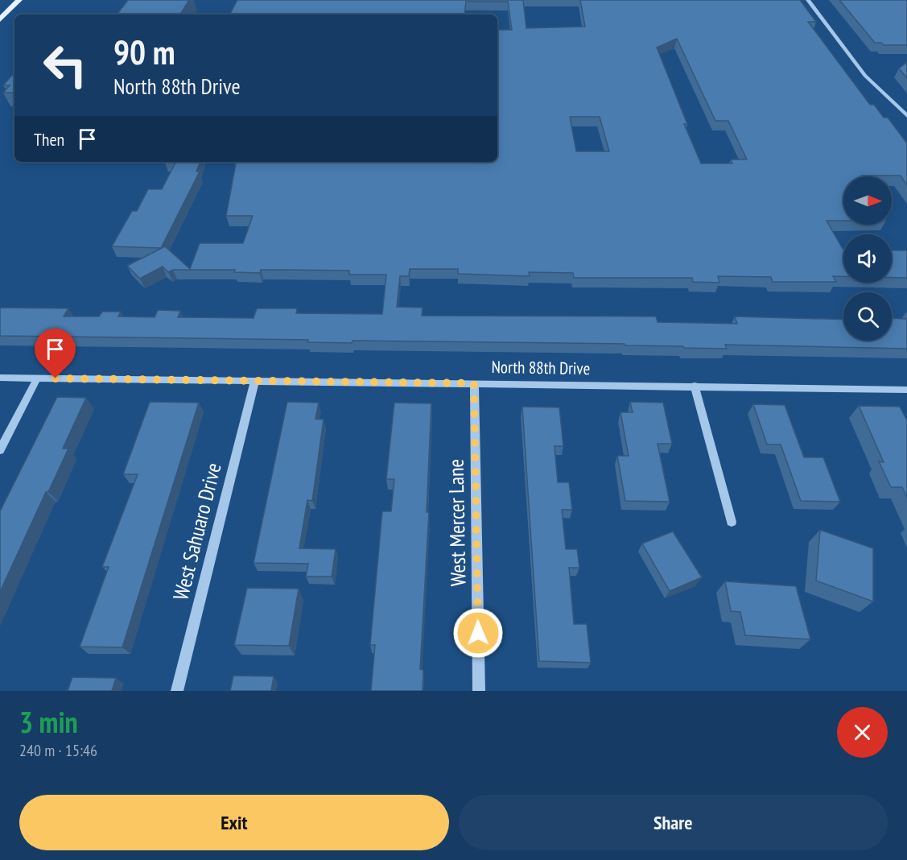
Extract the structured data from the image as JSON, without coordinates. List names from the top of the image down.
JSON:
{
  "streets": {
    "street": ["North 88th Drive", "West Mercer Lane", "West Sahuaro Drive"]
  },
  "crossings": [
    ["North 88th Drive", "West Mercer Lane"],
    ["North 88th Drive", "West Sahuaro Drive"]
  ],
  "north": "right",
  "page": {
    "turn": ["90 m", "North 88th Drive"],
    "then": "Then",
    "heading": ["3 min", "240 m · 15:46"],
    "buttons": ["Exit", "Share"]
  }
}
